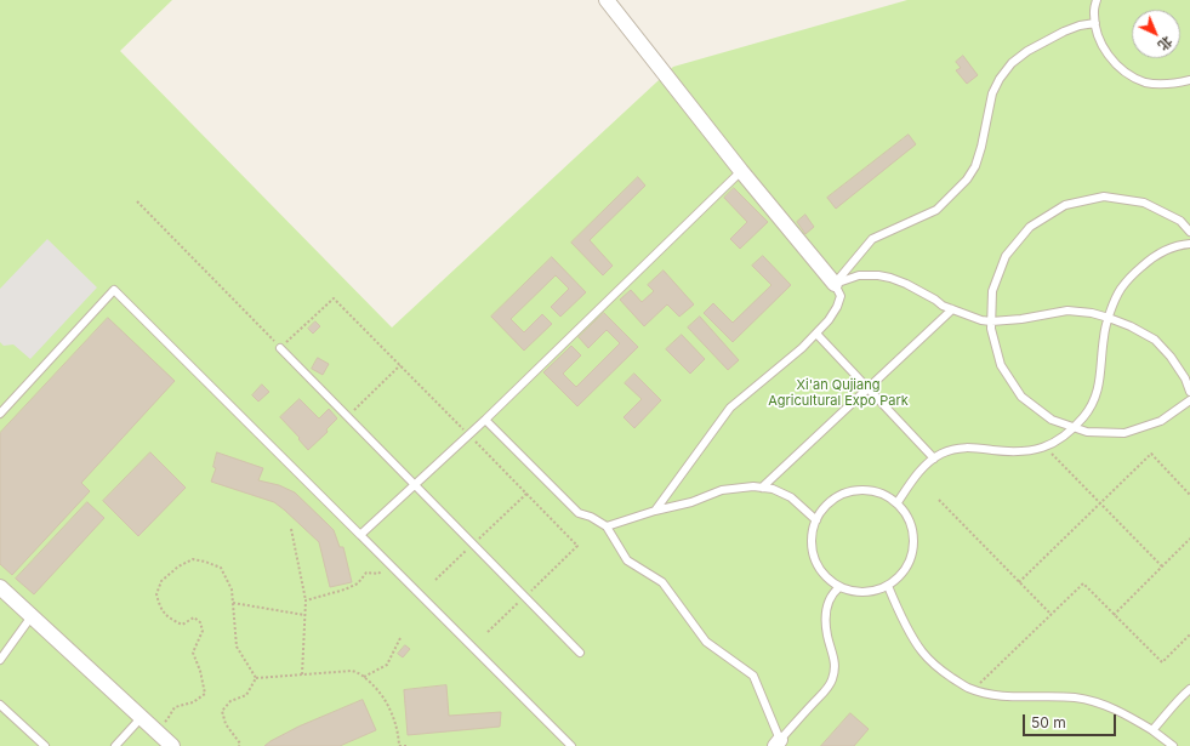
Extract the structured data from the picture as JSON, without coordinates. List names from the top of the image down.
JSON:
{
  "parks": ["Xi'an Qujiang Agricultural Expo Park"],
  "scale_bar": "50 m",
  "north": "bottom right"
}
